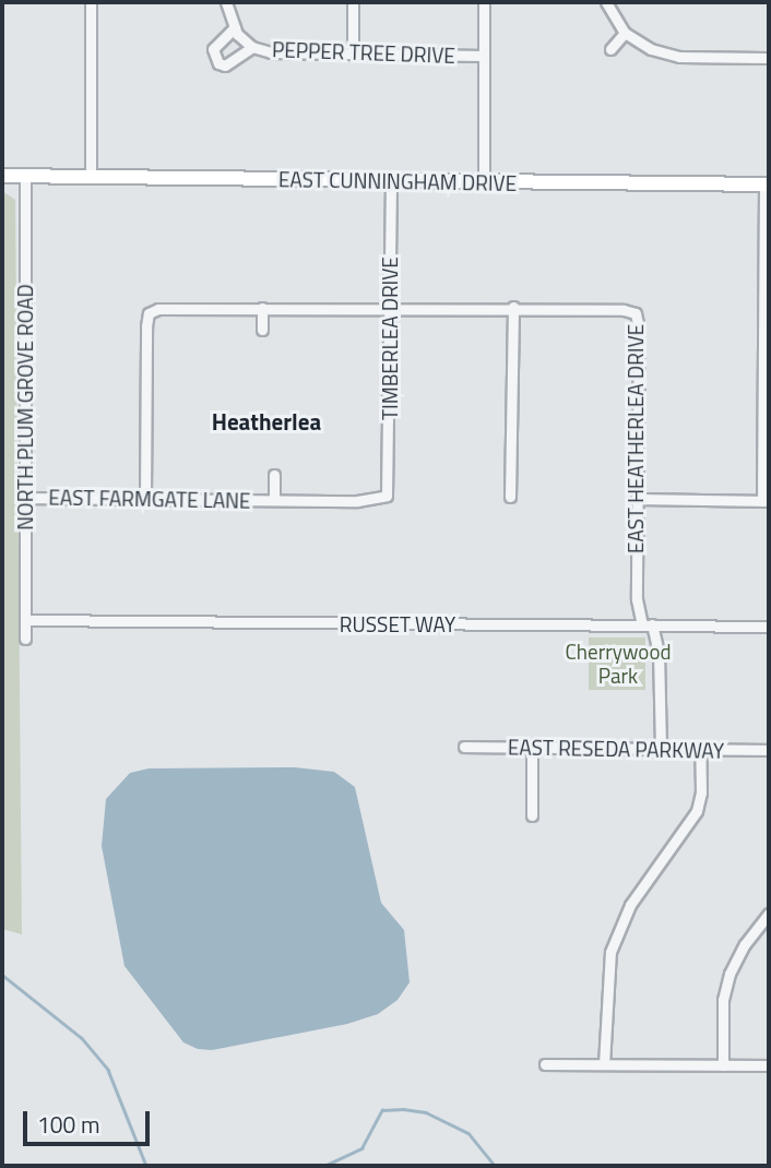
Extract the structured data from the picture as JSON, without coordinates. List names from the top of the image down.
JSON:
{
  "streets": {
    "street": [
      "PEPPER TREE DRIVE",
      "EAST CUNNINGHAM DRIVE",
      "TIMBERLEA DRIVE",
      "NORTH PLUM GROVE ROAD",
      "EAST HEATHERLEA DRIVE",
      "EAST FARMGATE LANE",
      "RUSSET WAY",
      "EAST RESEDA PARKWAY"
    ]
  },
  "crossings": [
    ["EAST CUNNINGHAM DRIVE", "TIMBERLEA DRIVE"],
    ["EAST CUNNINGHAM DRIVE", "NORTH PLUM GROVE ROAD"],
    ["TIMBERLEA DRIVE", "EAST HEATHERLEA DRIVE"],
    ["TIMBERLEA DRIVE", "EAST FARMGATE LANE"],
    ["NORTH PLUM GROVE ROAD", "EAST FARMGATE LANE"],
    ["NORTH PLUM GROVE ROAD", "RUSSET WAY"],
    ["EAST HEATHERLEA DRIVE", "EAST FARMGATE LANE"],
    ["EAST HEATHERLEA DRIVE", "RUSSET WAY"],
    ["EAST HEATHERLEA DRIVE", "EAST RESEDA PARKWAY"]
  ],
  "districts": ["Heatherlea"],
  "parks": ["Cherrywood Park"],
  "scale_bar": "100 m"
}
